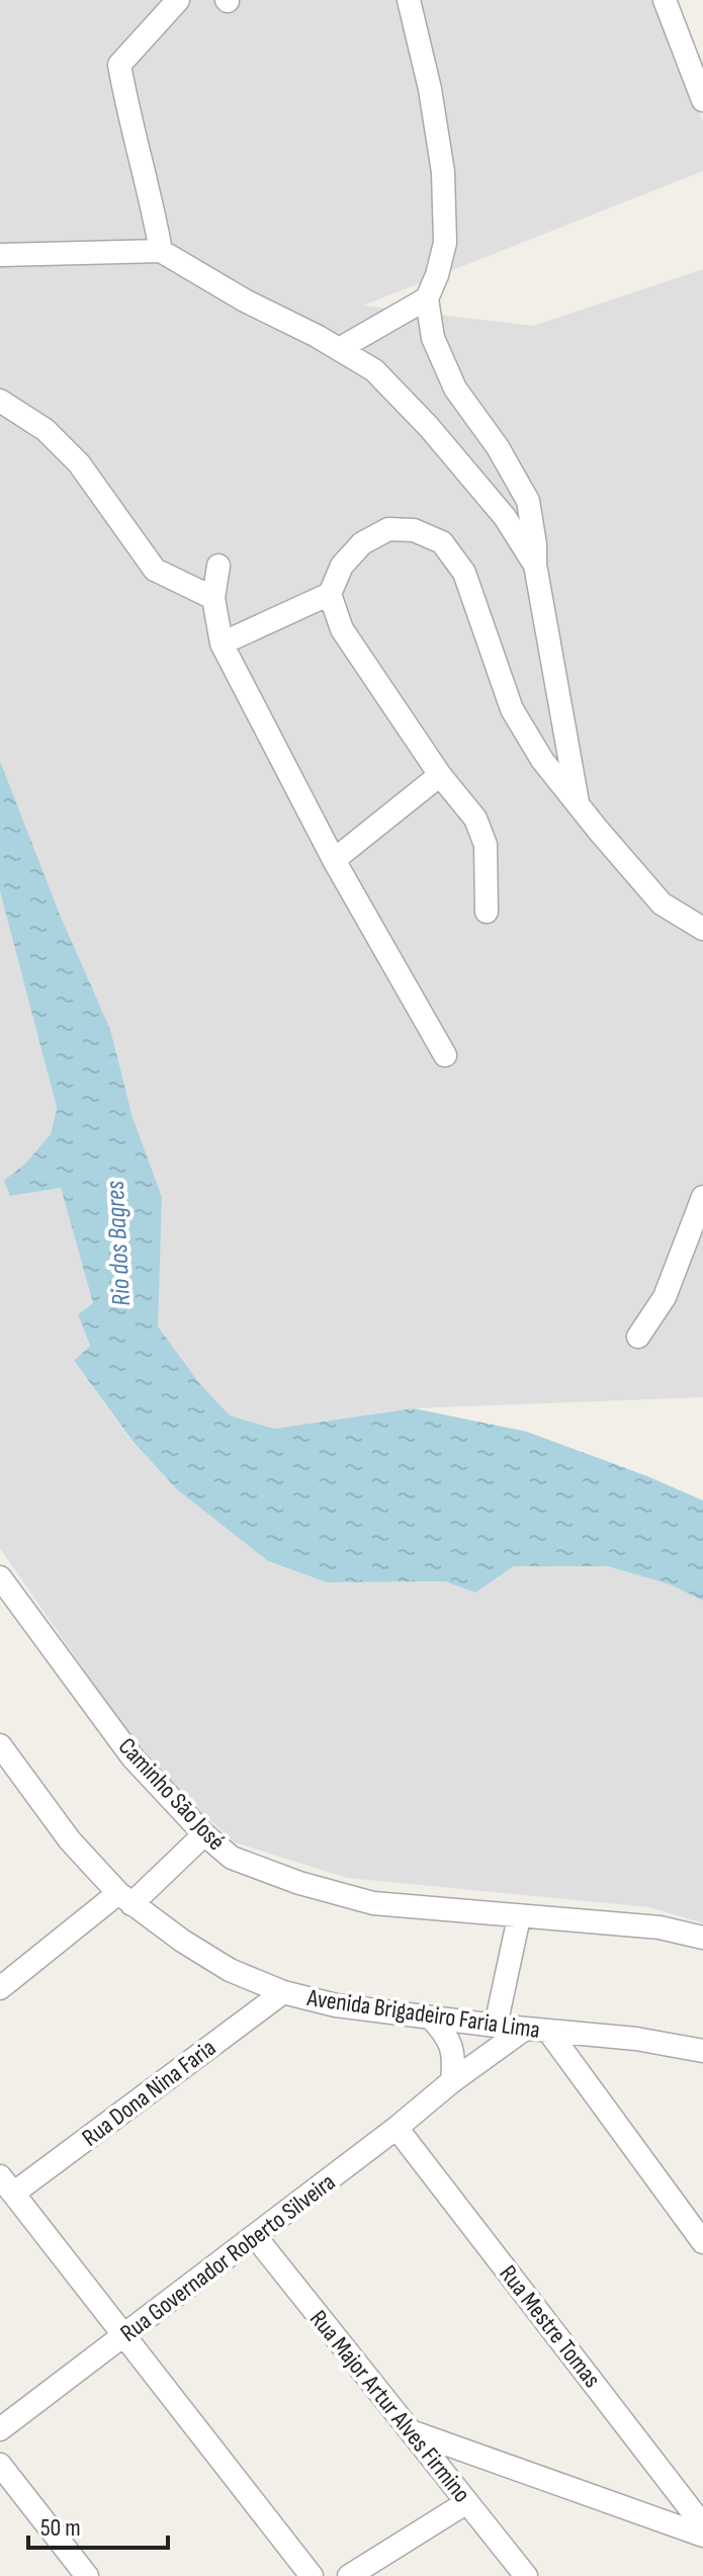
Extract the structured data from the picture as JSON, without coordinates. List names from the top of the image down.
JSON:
{
  "streets": {
    "street": [
      "Caminho São José",
      "Avenida Brigadeiro Faria Lima",
      "Rua Dona Nina Faria",
      "Rua Governador Roberto Silveira",
      "Rua Mestre Tomas",
      "Rua Major Artur Alves Firmino"
    ]
  },
  "crossings": [
    ["Avenida Brigadeiro Faria Lima", "Rua Dona Nina Faria"],
    ["Avenida Brigadeiro Faria Lima", "Rua Governador Roberto Silveira"],
    ["Rua Governador Roberto Silveira", "Rua Mestre Tomas"],
    ["Rua Governador Roberto Silveira", "Rua Major Artur Alves Firmino"]
  ],
  "water": ["Rio dos Bagres"],
  "scale_bar": "50 m"
}
